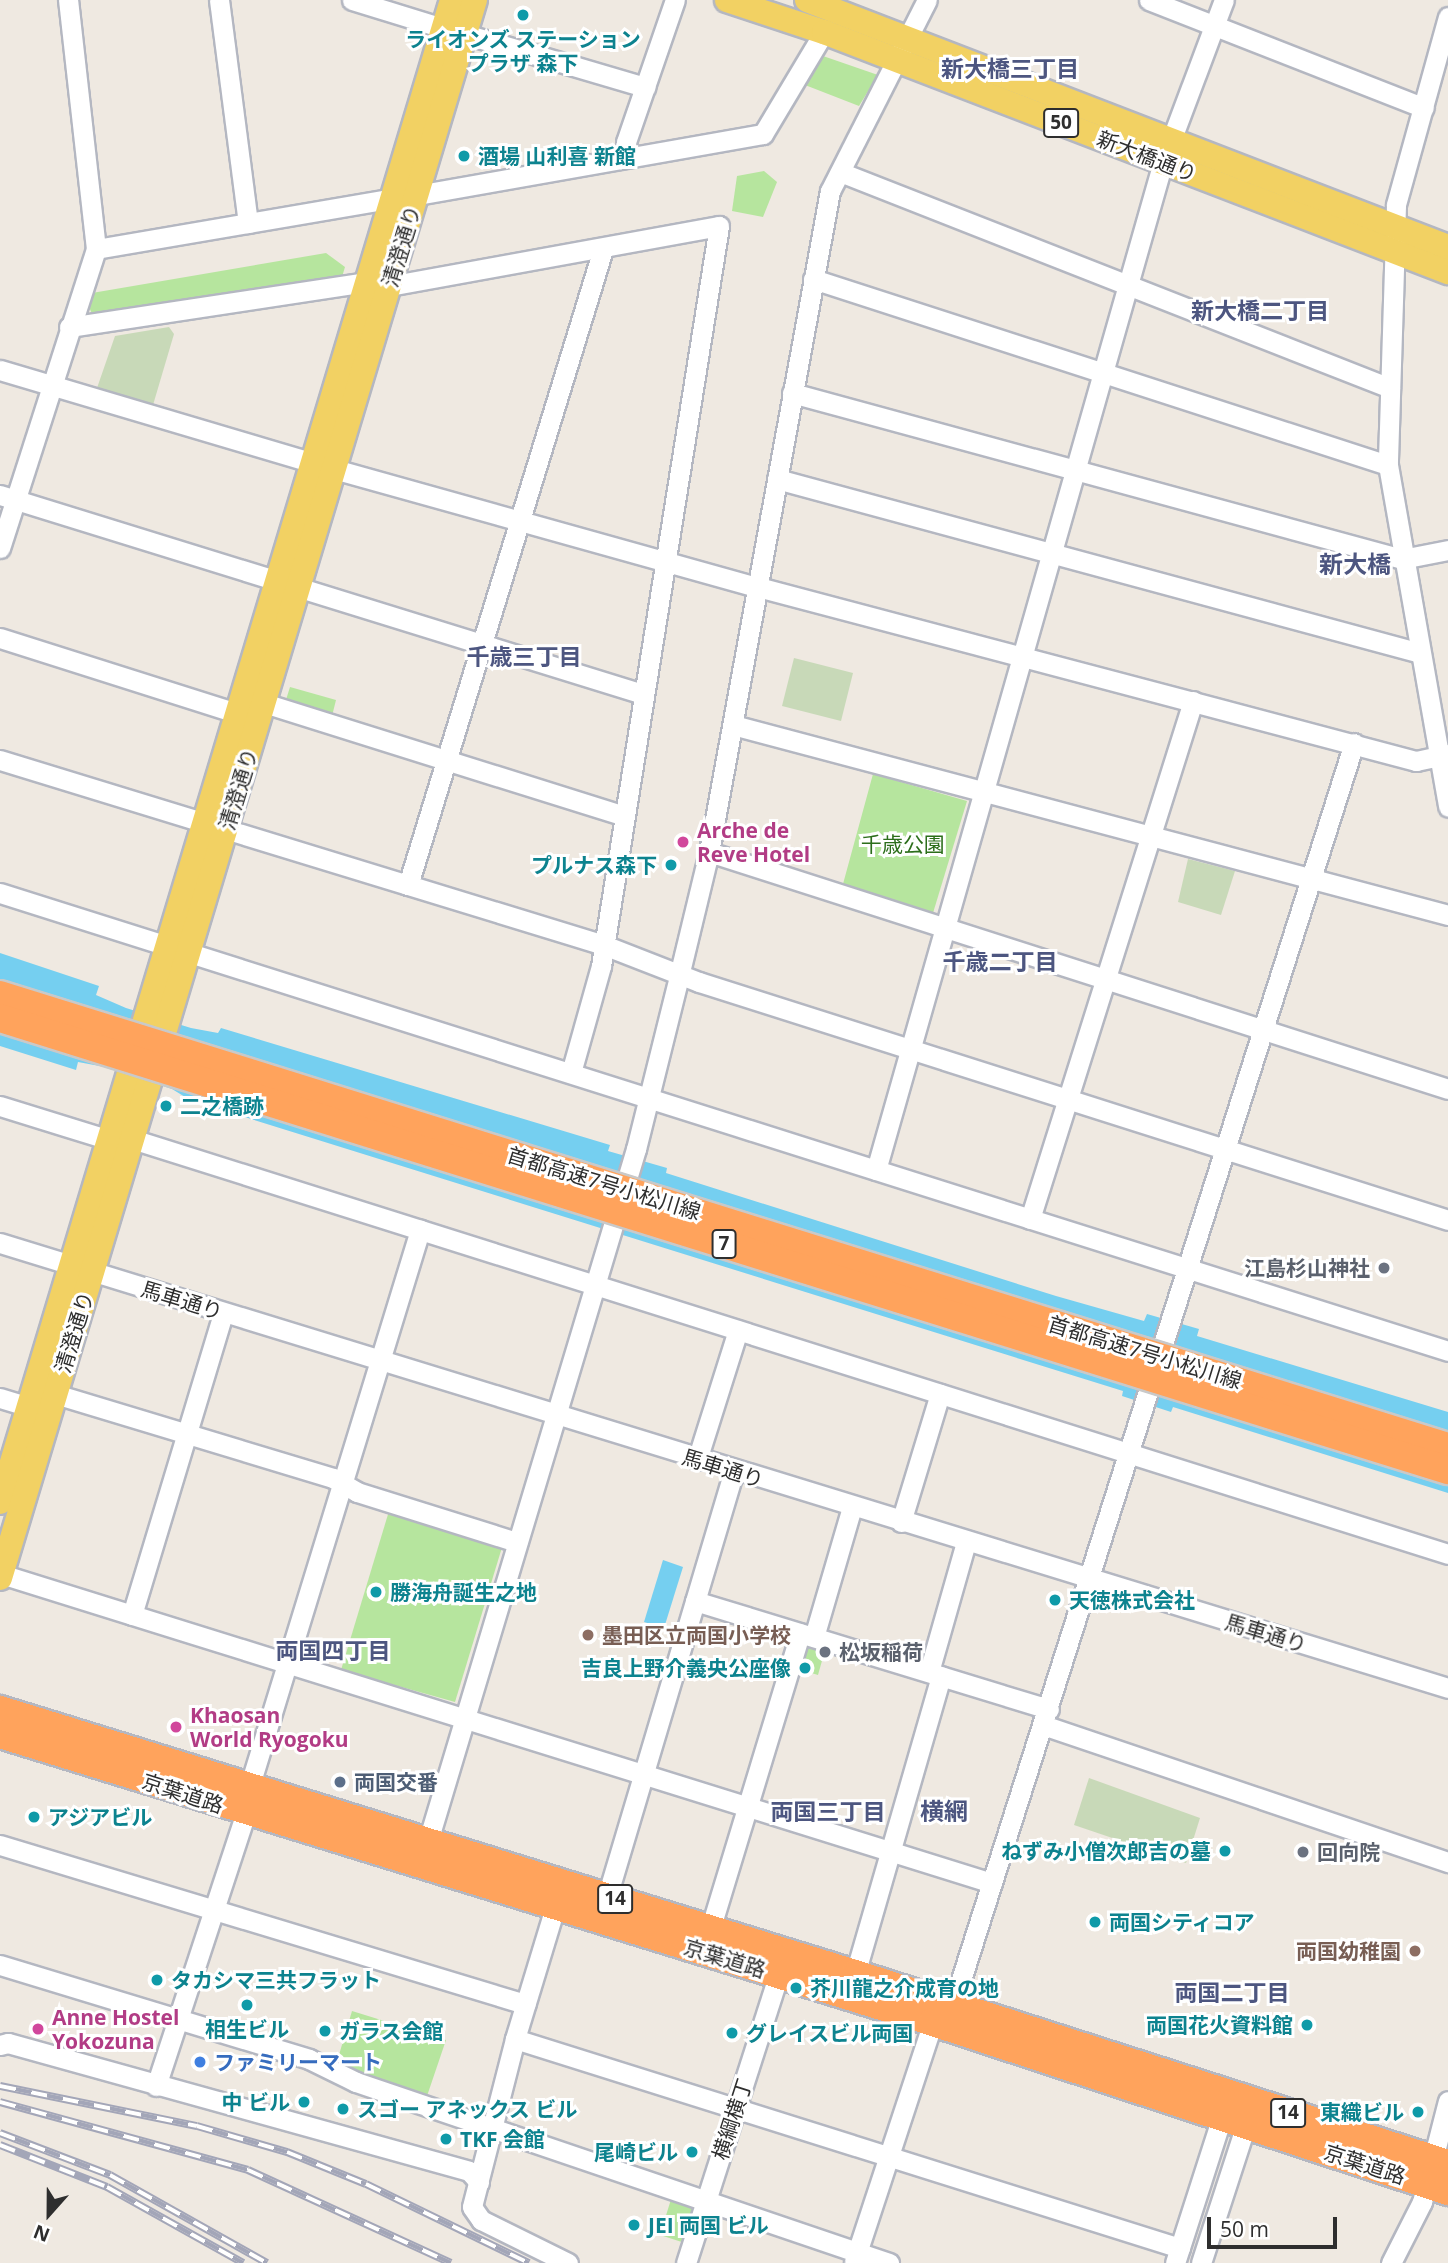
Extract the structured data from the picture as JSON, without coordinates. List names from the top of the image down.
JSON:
{
  "streets": {
    "highway": [
      "首都高速7号小松川線",
      "7",
      "京葉道路",
      "14"
    ],
    "main road": ["50", "新大橋通り", "清澄通り"],
    "street": ["馬車通り", "横綱横丁"]
  },
  "crossings": [
    ["清澄通り", "馬車通り"],
    ["京葉道路", "横綱横丁"]
  ],
  "districts": [
    "新大橋三丁目",
    "新大橋二丁目",
    "新大橋",
    "千歳三丁目",
    "千歳二丁目",
    "両国四丁目",
    "両国三丁目",
    "横網",
    "両国二丁目"
  ],
  "parks": ["千歳公園"],
  "places": [
    "ライオンズ ステーション プラザ 森下",
    "酒場 山利喜 新館",
    "Arche de Reve Hotel",
    "プルナス森下",
    "二之橋跡",
    "江島杉山神社",
    "勝海舟誕生之地",
    "天徳株式会社",
    "墨田区立両国小学校",
    "松坂稲荷",
    "吉良上野介義央公座像",
    "Khaosan World Ryogoku",
    "両国交番",
    "アジアビル",
    "ねずみ小僧次郎吉の墓",
    "回向院",
    "両国シティコア",
    "両国幼稚園",
    "タカシマ三共フラット",
    "芥川龍之介成育の地",
    "相生ビル",
    "両国花火資料館",
    "Anne Hostel Yokozuna",
    "ガラス会館",
    "グレイスビル両国",
    "ファミリーマート",
    "中 ビル",
    "スゴー アネックス ビル",
    "東織ビル",
    "TKF 会館",
    "尾崎ビル",
    "JEI 両国 ビル"
  ],
  "scale_bar": "50 m",
  "north": "bottom"
}
